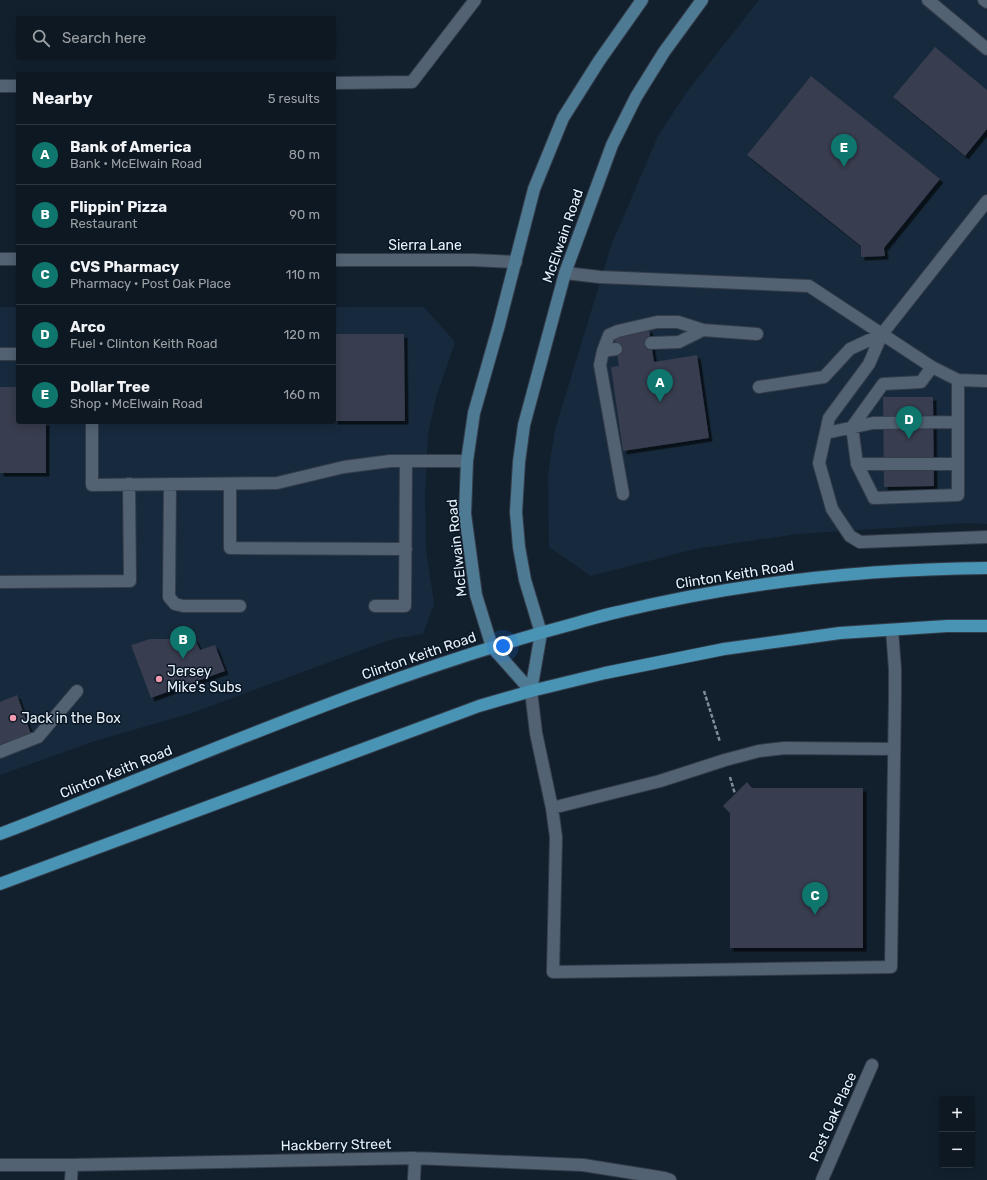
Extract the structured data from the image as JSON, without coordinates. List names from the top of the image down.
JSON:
{
  "streets": {
    "main road": ["McElwain Road", "Clinton Keith Road"],
    "street": ["Sierra Lane", "Post Oak Place", "Hackberry Street"]
  },
  "crossings": [
    ["McElwain Road", "Sierra Lane"],
    ["McElwain Road", "Clinton Keith Road"]
  ],
  "places": ["Jersey Mike's Subs", "Jack in the Box"],
  "page": {
    "search": "Search here",
    "heading": ["Nearby", "5 results"],
    "list": [
      {
        "mark": "A",
        "name": "Bank of America",
        "note": "Bank · McElwain Road",
        "value": "80 m"
      },
      {
        "mark": "B",
        "name": "Flippin' Pizza",
        "note": "Restaurant",
        "value": "90 m"
      },
      {
        "mark": "C",
        "name": "CVS Pharmacy",
        "note": "Pharmacy · Post Oak Place",
        "value": "110 m"
      },
      {
        "mark": "D",
        "name": "Arco",
        "note": "Fuel · Clinton Keith Road",
        "value": "120 m"
      },
      {
        "mark": "E",
        "name": "Dollar Tree",
        "note": "Shop · McElwain Road",
        "value": "160 m"
      }
    ],
    "pins": [
      "E",
      "A",
      "D",
      "B",
      "C"
    ],
    "map_buttons": ["+", "−"]
  }
}
